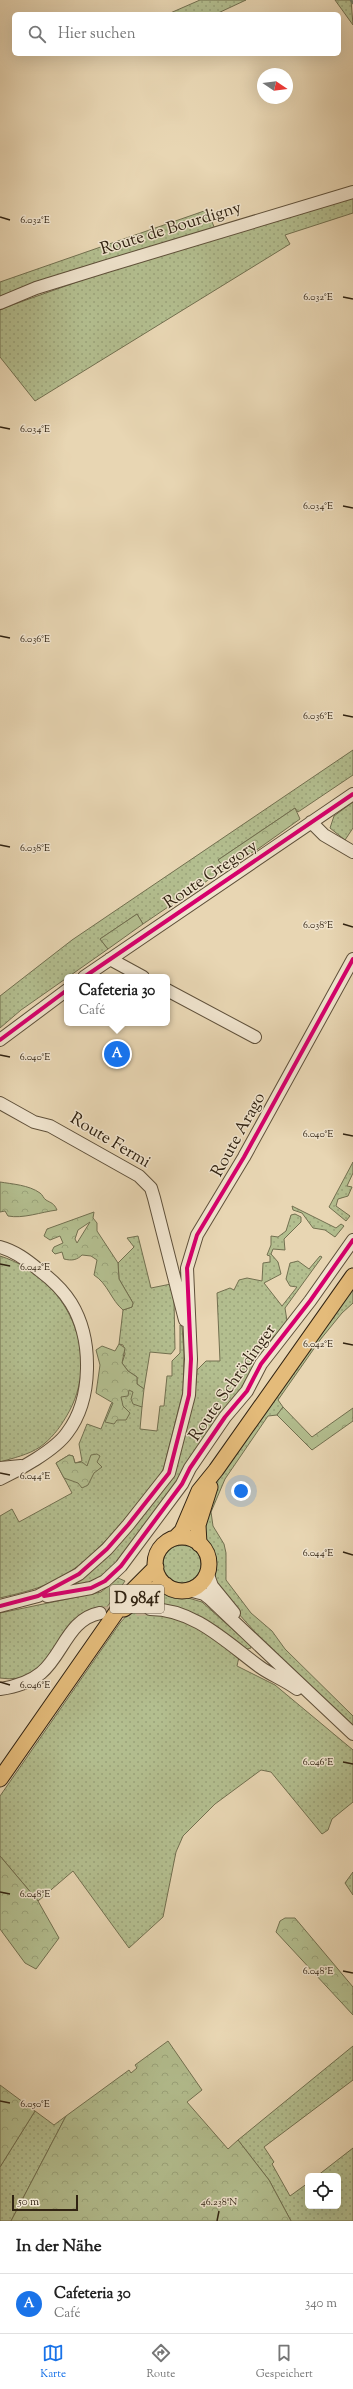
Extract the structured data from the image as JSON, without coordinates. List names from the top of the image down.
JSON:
{
  "streets": {
    "main road": ["D 984f"],
    "street": [
      "Route de Bourdigny",
      "Route Gregory",
      "Route Arago",
      "Route Fermi",
      "Route Schrödinger"
    ]
  },
  "crossings": [
    ["Route Arago", "Route Fermi"]
  ],
  "scale_bar": "50 m",
  "north": "right",
  "page": {
    "search": "Hier suchen",
    "popup": ["Cafeteria 30", "Café"],
    "pins": "A",
    "scale": "50 m",
    "heading": "In der Nähe",
    "list": [
      {
        "mark": "A",
        "name": "Cafeteria 30",
        "note": "Café",
        "value": "340 m"
      }
    ],
    "nav": ["Karte", "Route", "Gespeichert"]
  },
  "coordinates": [
    "6.032°E",
    "6.034°E",
    "6.036°E",
    "6.038°E",
    "6.040°E",
    "6.042°E",
    "6.044°E",
    "6.046°E",
    "6.048°E",
    "6.050°E",
    "46.238°N"
  ]
}
